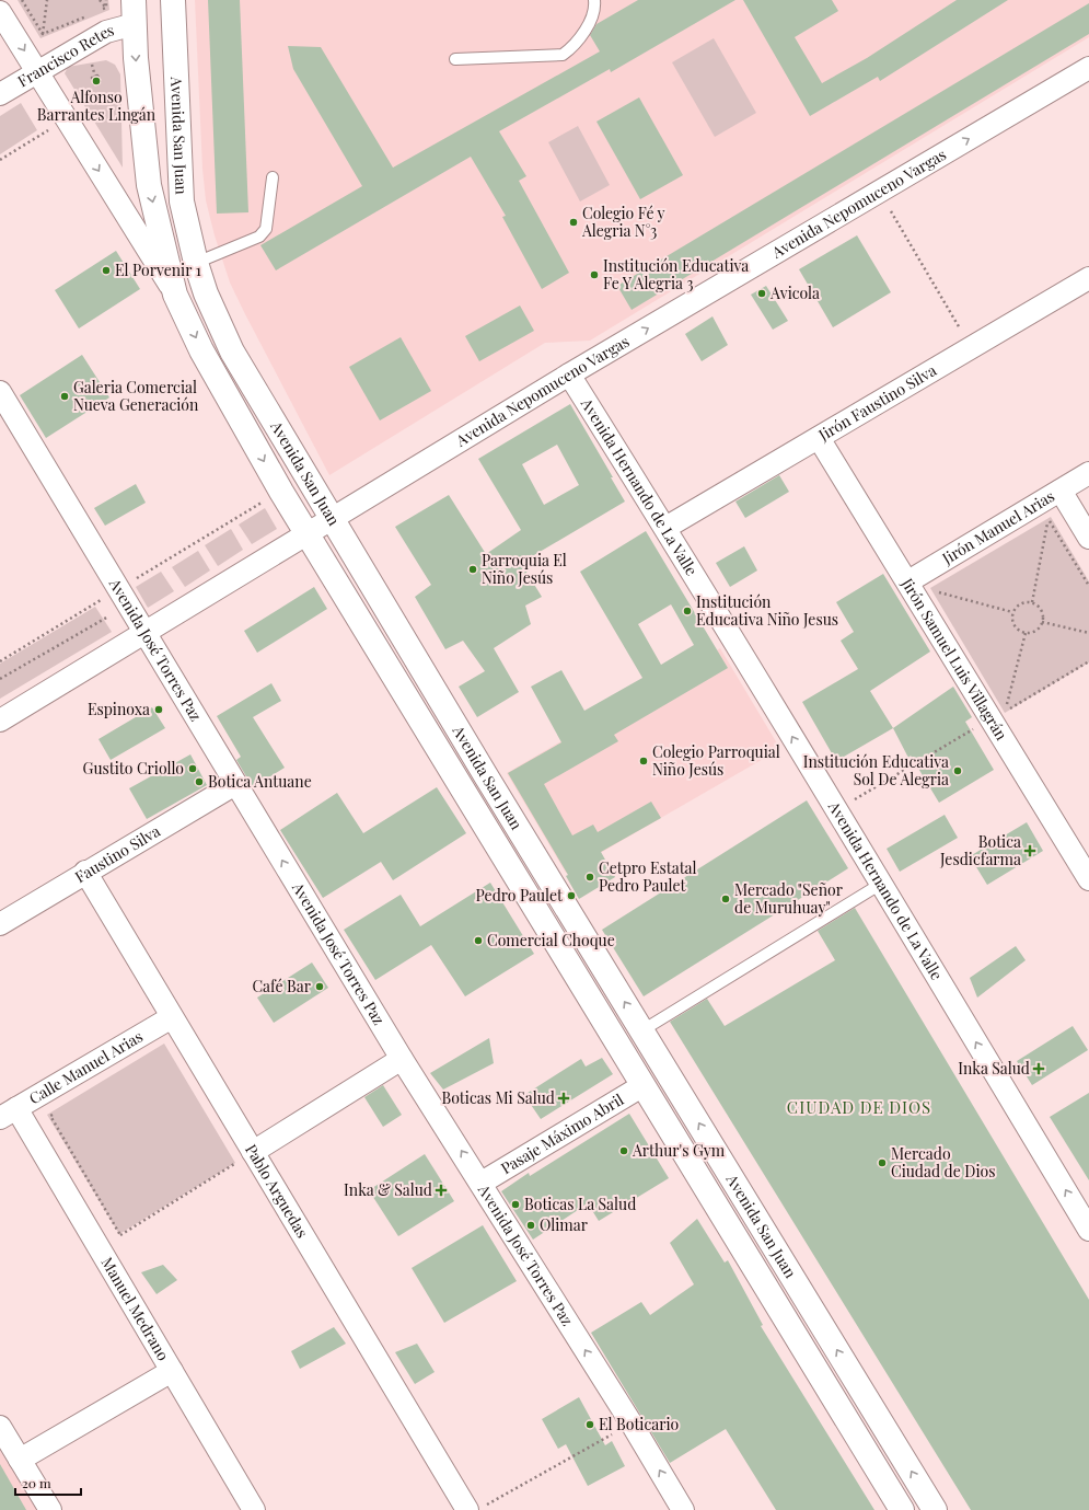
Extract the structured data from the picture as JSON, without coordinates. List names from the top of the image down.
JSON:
{
  "streets": {
    "main road": ["Avenida San Juan"],
    "street": [
      "Francisco Retes",
      "Avenida Nepomuceno Vargas",
      "Jirón Faustino Silva",
      "Avenida Hernando de La Valle",
      "Jirón Manuel Arias",
      "Avenida José Torres Paz",
      "Jirón Samuel Luis Villagrán",
      "Faustino Silva",
      "Calle Manuel Arias",
      "Pasaje Máximo Abril",
      "Pablo Arguedas",
      "Manuel Medrano"
    ]
  },
  "crossings": [
    ["Francisco Retes", "Avenida San Juan"],
    ["Avenida San Juan", "Avenida Nepomuceno Vargas"],
    ["Avenida San Juan", "Pasaje Máximo Abril"],
    ["Avenida Nepomuceno Vargas", "Avenida Hernando de La Valle"],
    ["Avenida Nepomuceno Vargas", "Avenida José Torres Paz"],
    ["Jirón Faustino Silva", "Avenida Hernando de La Valle"],
    ["Jirón Faustino Silva", "Jirón Samuel Luis Villagrán"],
    ["Jirón Manuel Arias", "Jirón Samuel Luis Villagrán"],
    ["Avenida José Torres Paz", "Faustino Silva"],
    ["Avenida José Torres Paz", "Pasaje Máximo Abril"],
    ["Faustino Silva", "Pablo Arguedas"],
    ["Calle Manuel Arias", "Pablo Arguedas"],
    ["Calle Manuel Arias", "Manuel Medrano"]
  ],
  "one_way": ["Avenida Nepomuceno Vargas", "Avenida Hernando de La Valle", "Avenida José Torres Paz"],
  "districts": ["CIUDAD DE DIOS"],
  "places": {
    "other": [
      "Alfonso Barrantes Lingán",
      "Colegio Fé y Alegria N°3",
      "El Porvenir 1",
      "Institución Educativa Fe Y Alegria 3",
      "Avicola",
      "Galeria Comercial Nueva Generación",
      "Parroquia El Niño Jesús",
      "Institución Educativa Niño Jesus",
      "Espinoxa",
      "Colegio Parroquial Niño Jesús",
      "Gustito Criollo",
      "Institución Educativa Sol De Alegria",
      "Botica Antuane",
      "Cetpro Estatal Pedro Paulet",
      "Pedro Paulet",
      "Mercado \"Señor de Muruhuay\"",
      "Comercial Choque",
      "Café Bar",
      "Arthur's Gym",
      "Mercado Ciudad de Dios",
      "Boticas La Salud",
      "Olimar",
      "El Boticario"
    ],
    "health": [
      "Botica Jesdicfarma",
      "Inka Salud",
      "Boticas Mi Salud",
      "Inka & Salud"
    ]
  },
  "scale_bar": "20 m"
}
